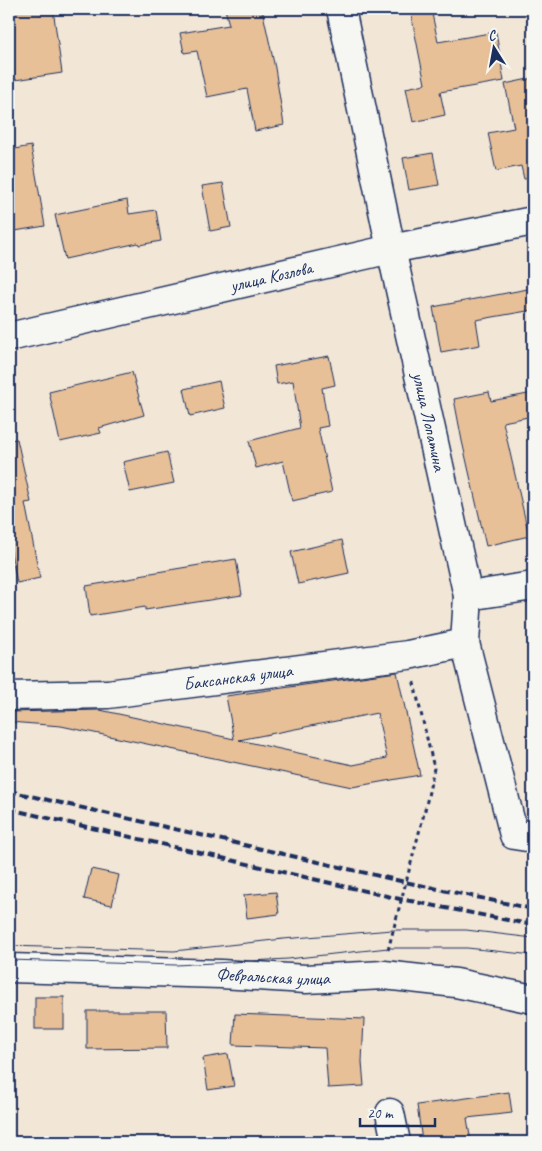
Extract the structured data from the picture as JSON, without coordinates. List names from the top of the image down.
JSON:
{
  "streets": {
    "street": [
      "улица Козлова",
      "улица Лопатина",
      "Баксанская улица",
      "Февральская улица"
    ]
  },
  "crossings": [
    ["улица Козлова", "улица Лопатина"],
    ["улица Лопатина", "Баксанская улица"]
  ],
  "scale_bar": "20 m",
  "north": "top"
}
